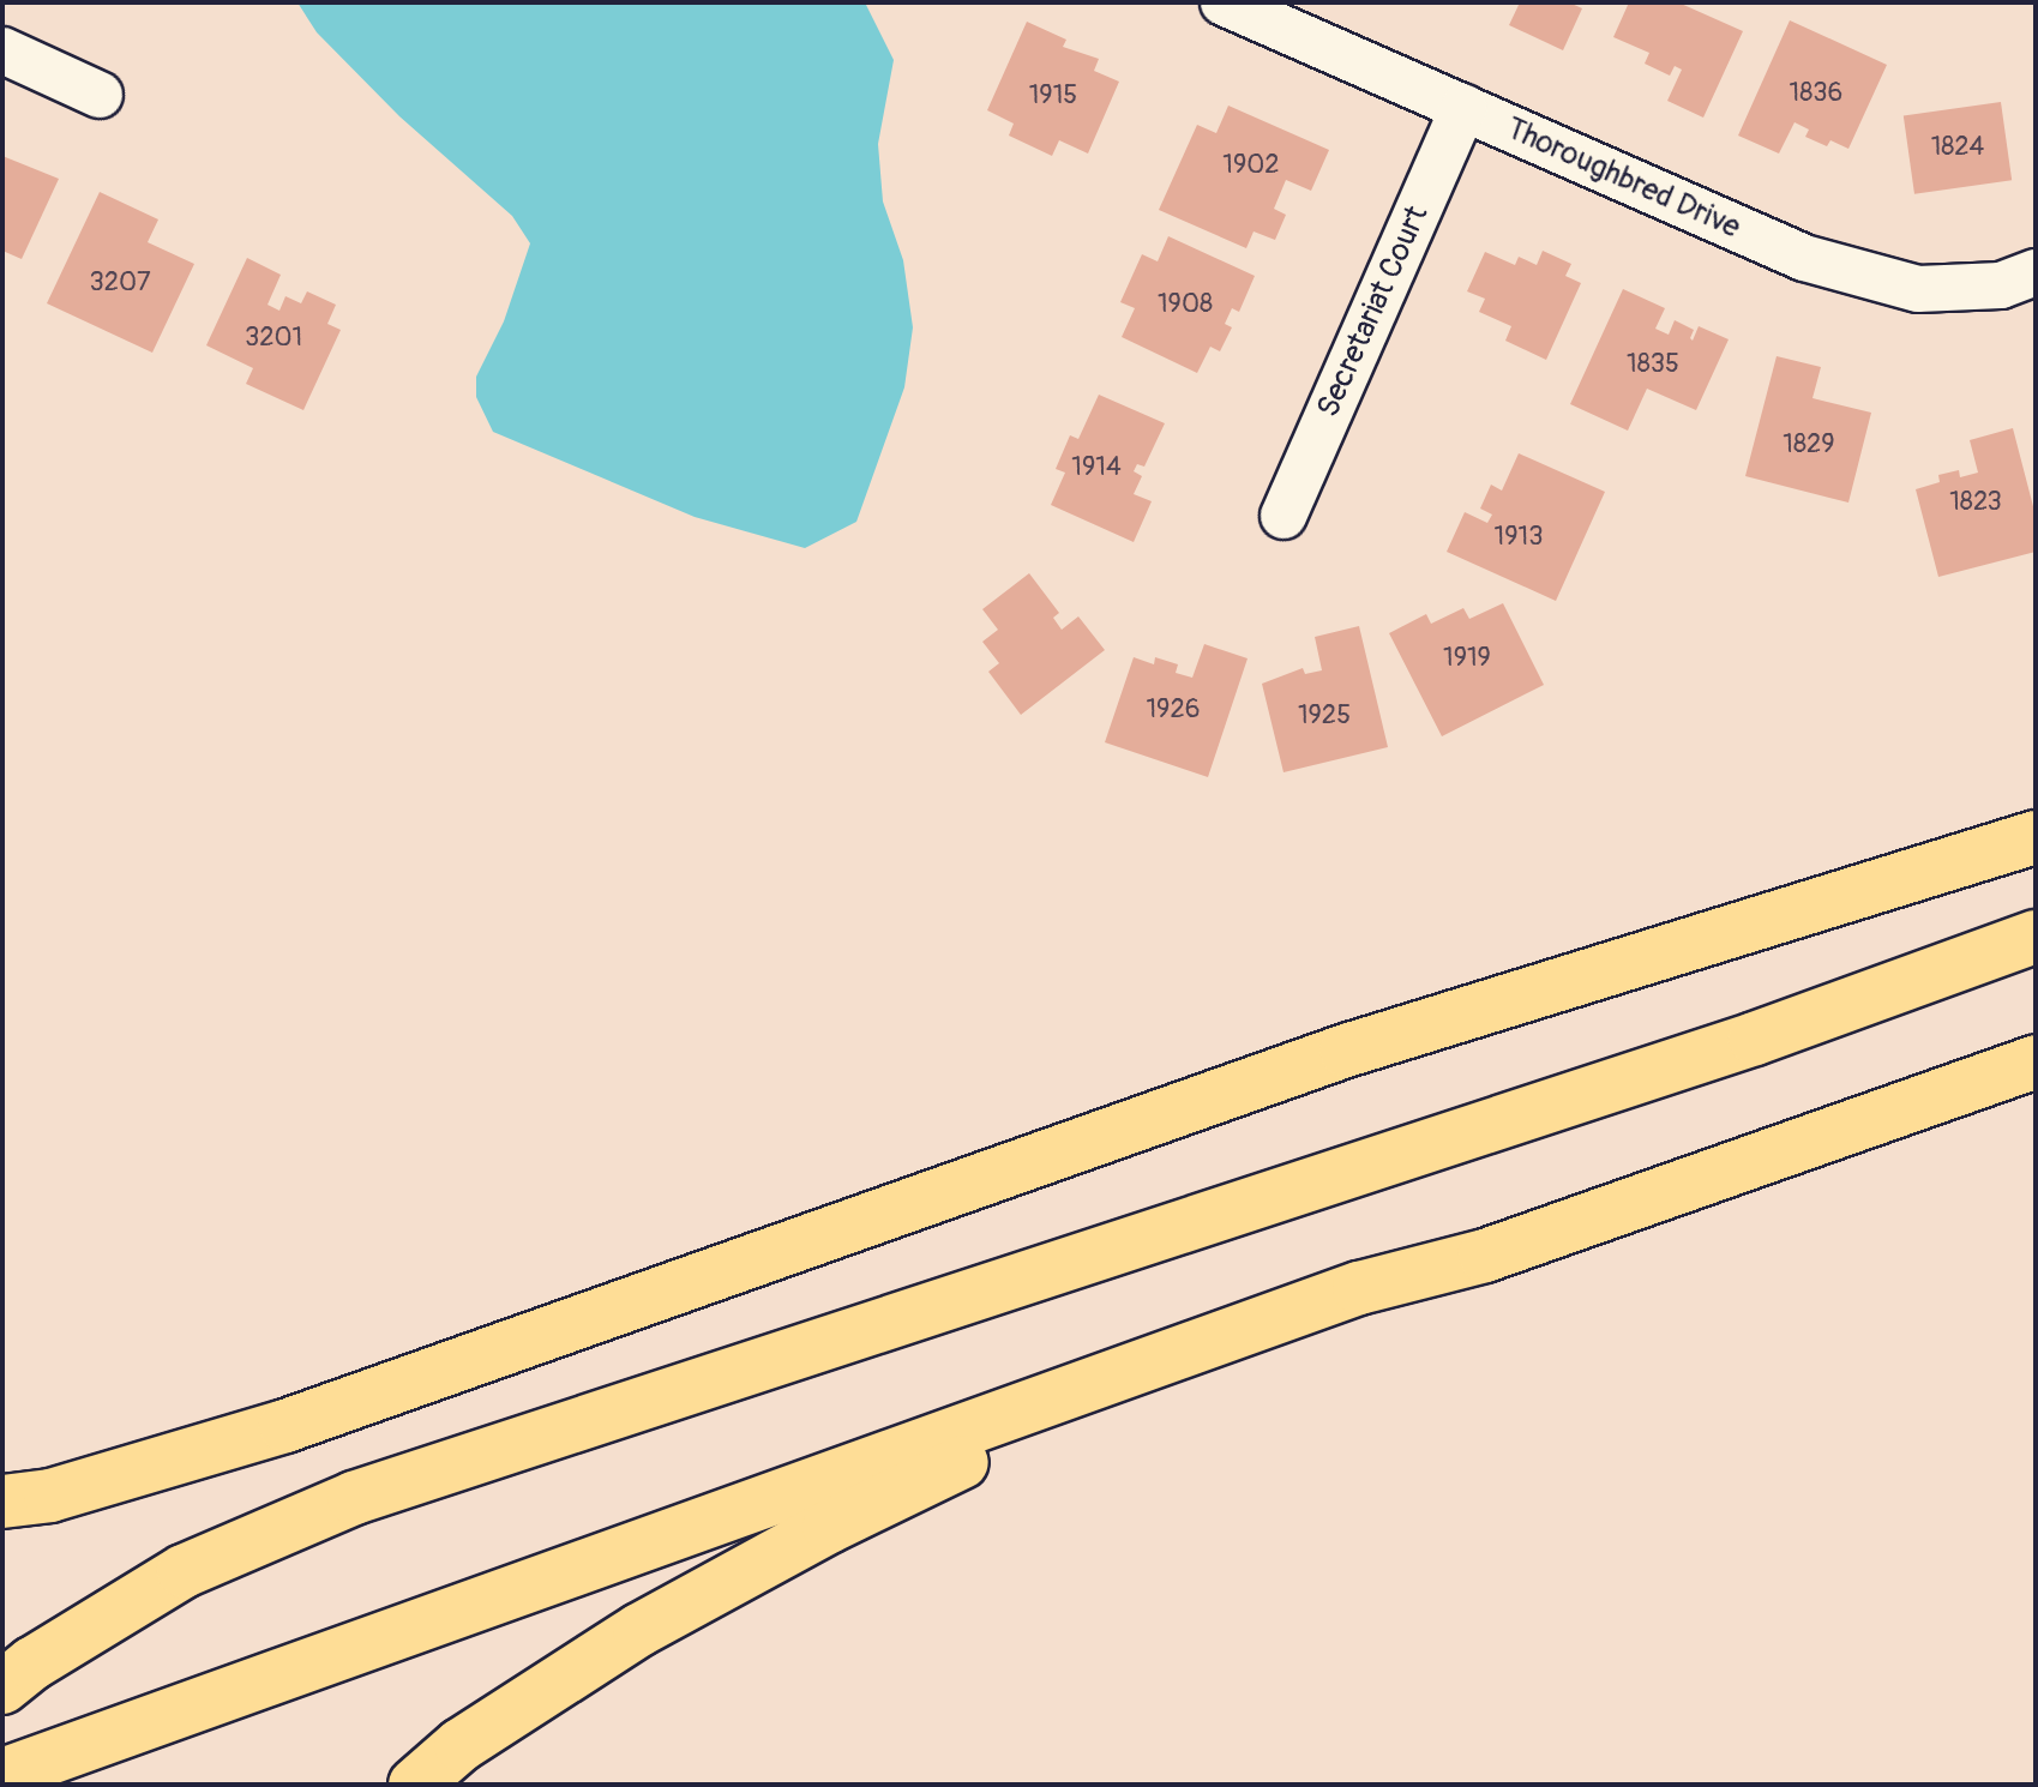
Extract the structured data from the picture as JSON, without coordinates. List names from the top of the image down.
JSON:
{
  "streets": {
    "street": ["Thoroughbred Drive", "Secretariat Court"]
  },
  "crossings": [
    ["Thoroughbred Drive", "Secretariat Court"]
  ],
  "house_numbers": [
    "1836",
    "1915",
    "1824",
    "1902",
    "3207",
    "1908",
    "3201",
    "1835",
    "1829",
    "1914",
    "1823",
    "1913",
    "1919",
    "1926",
    "1925"
  ]
}
